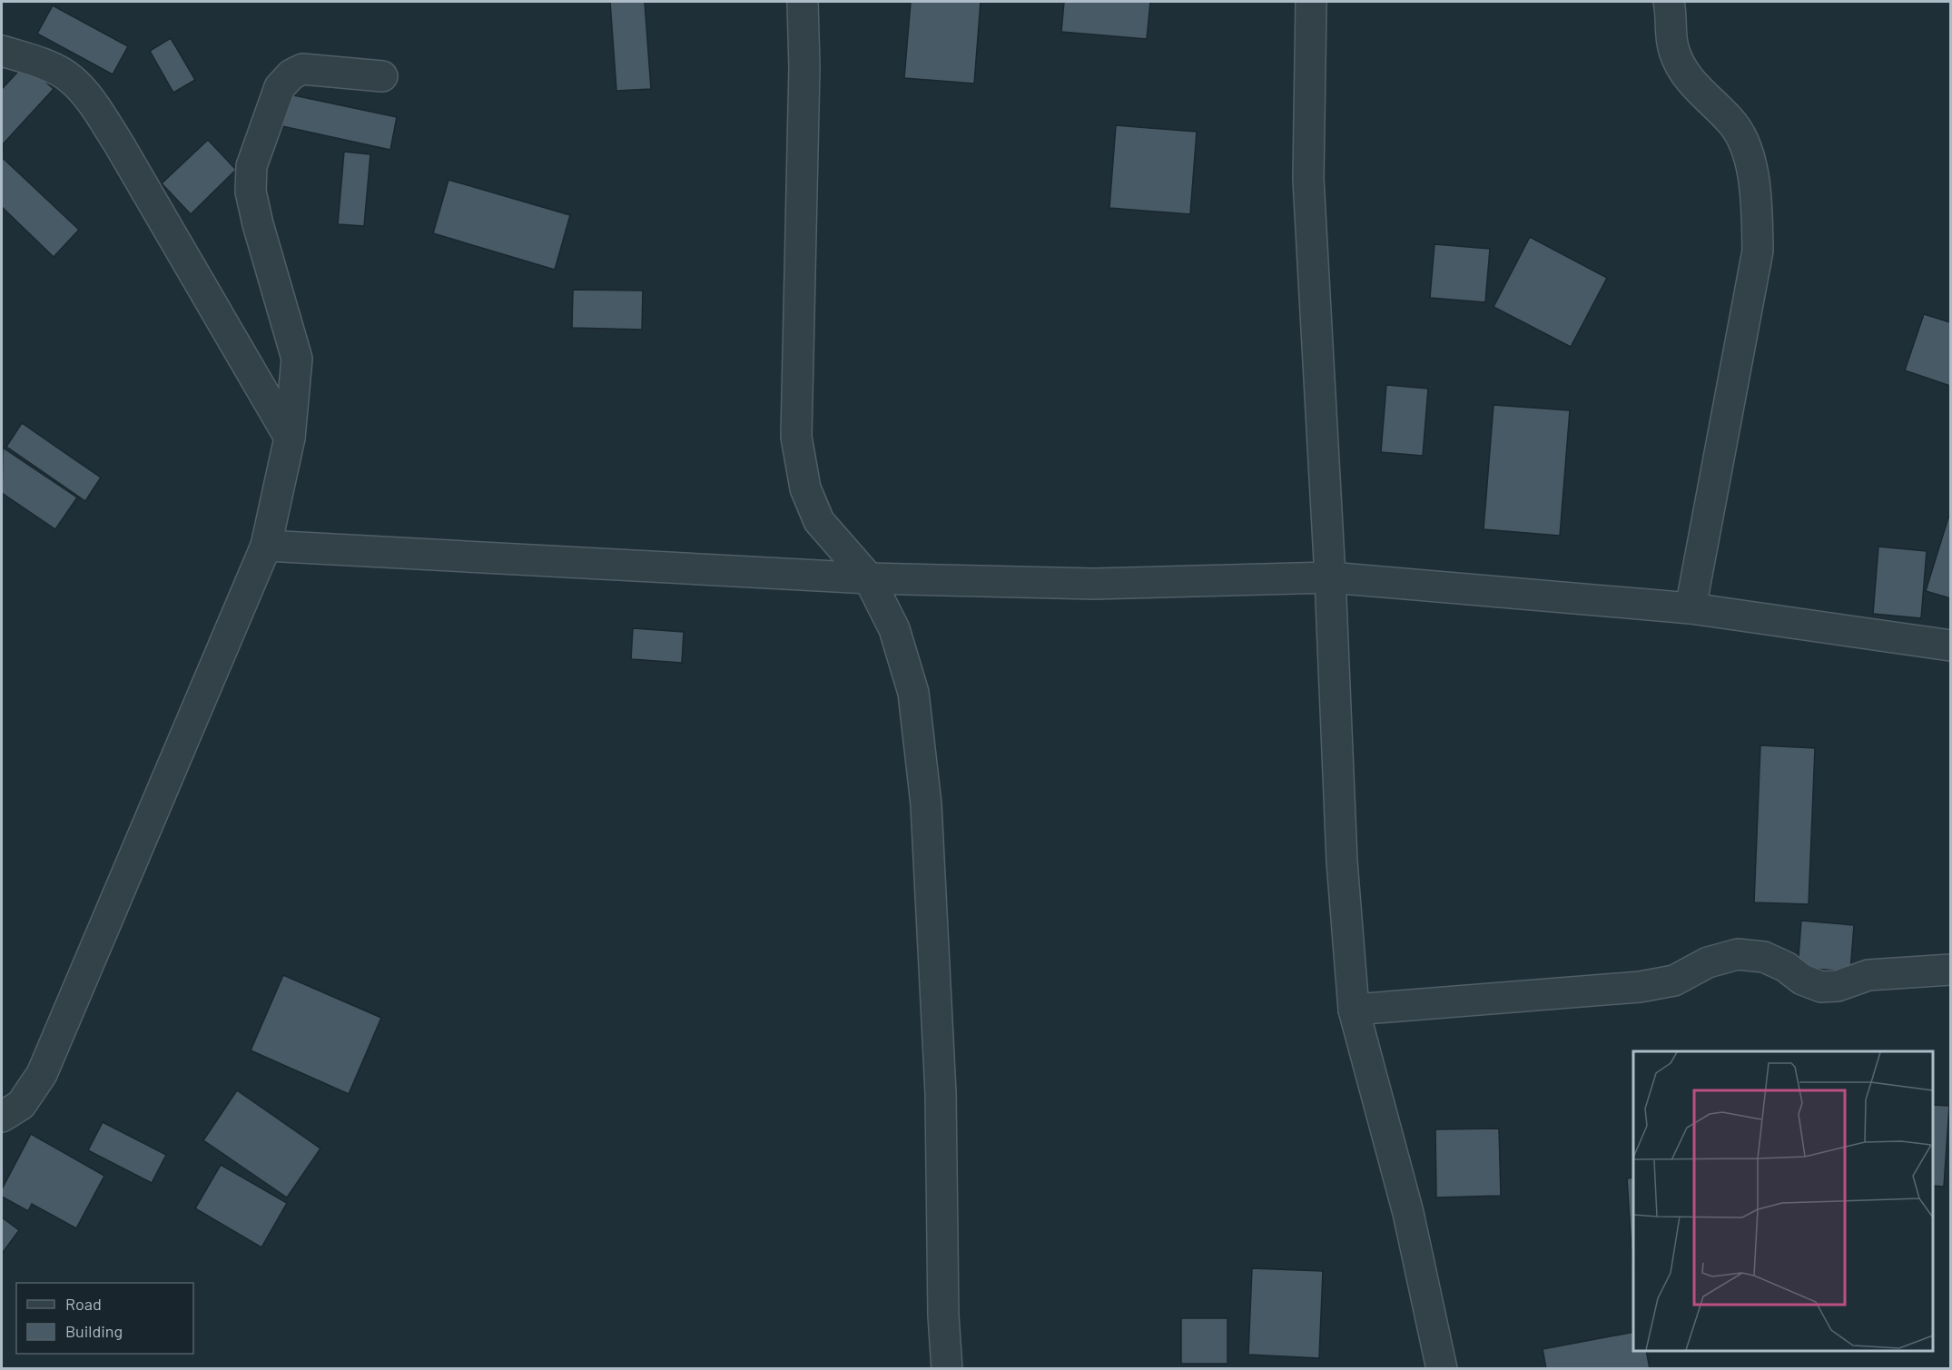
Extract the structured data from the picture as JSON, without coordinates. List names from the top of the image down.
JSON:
{
  "legend": ["Road", "Building"]
}
